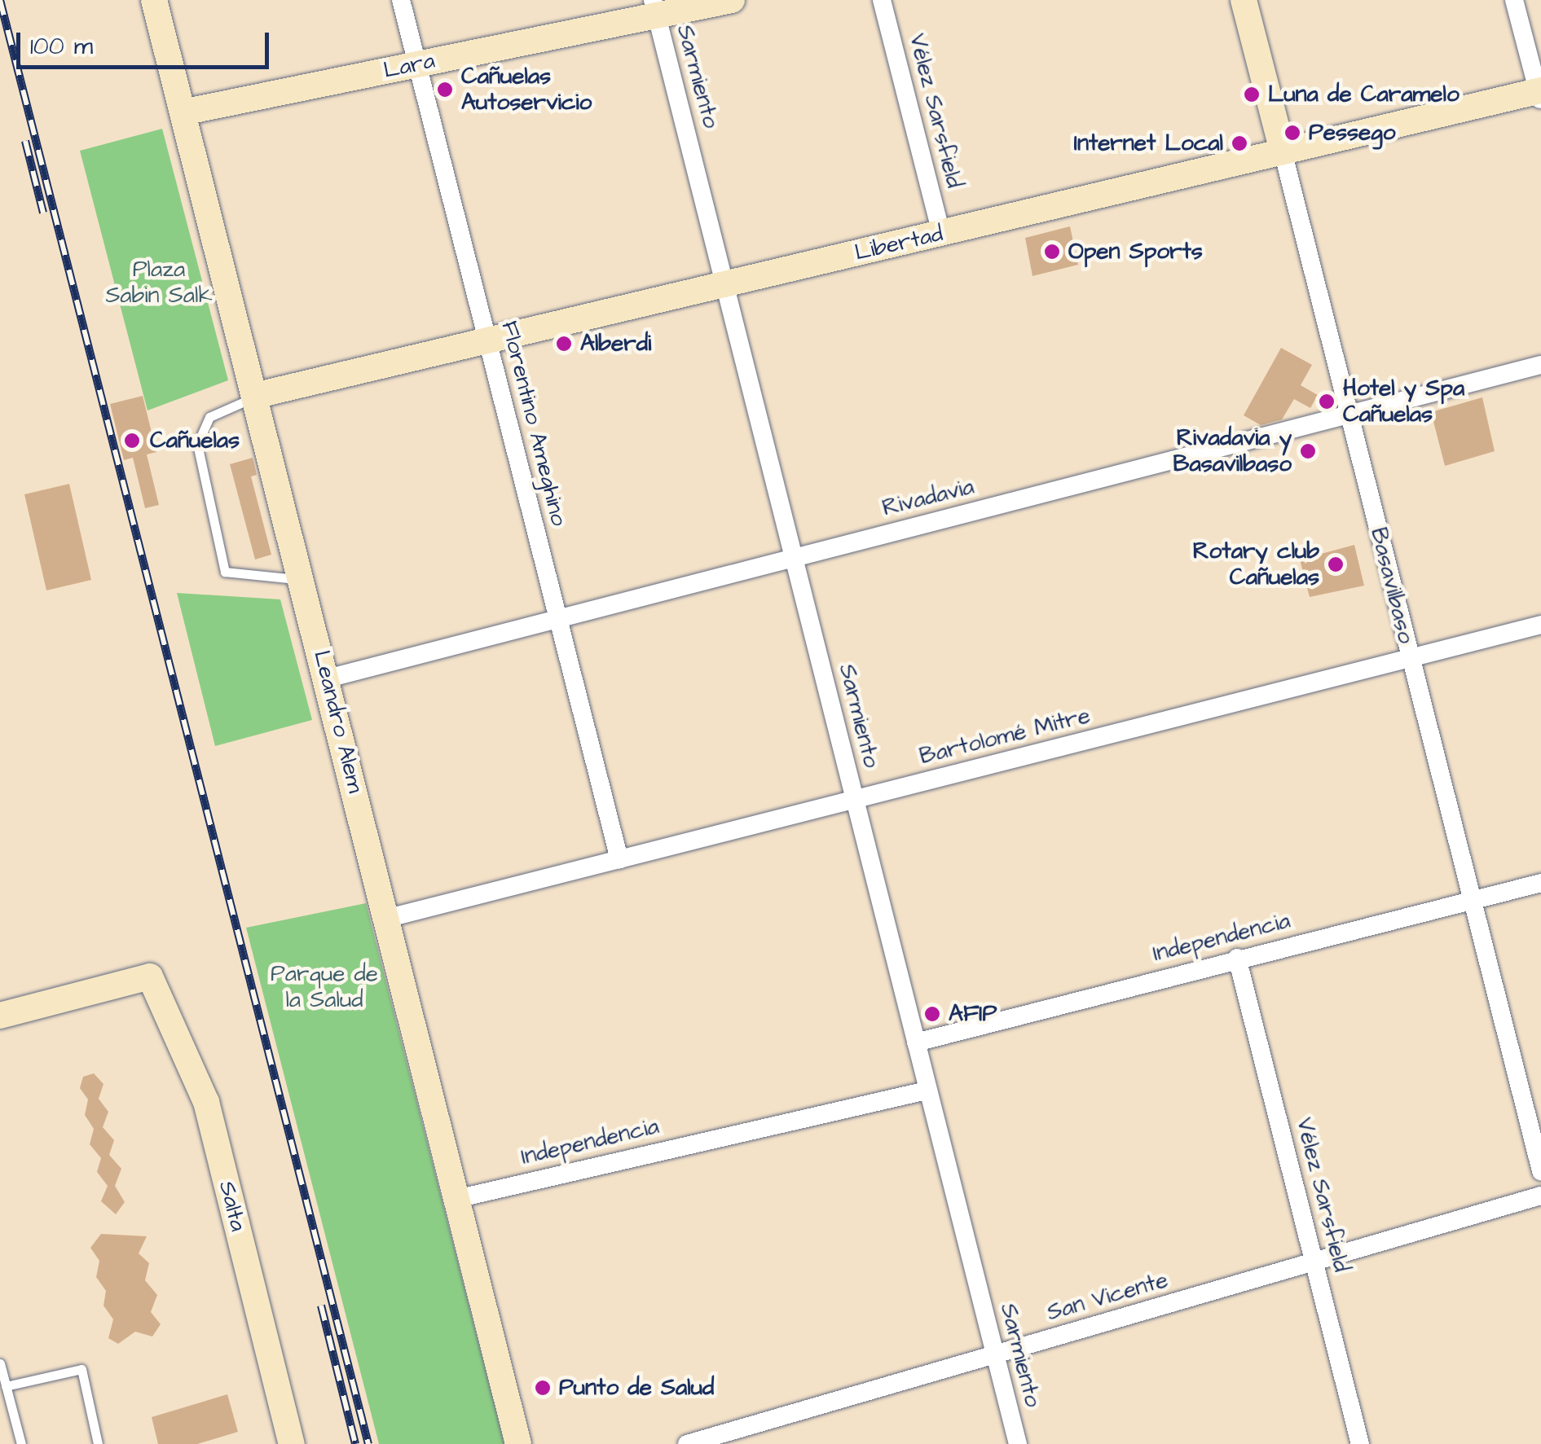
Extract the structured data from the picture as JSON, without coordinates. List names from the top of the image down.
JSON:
{
  "streets": {
    "street": [
      "Lara",
      "Sarmiento",
      "Vélez Sarsfield",
      "Libertad",
      "Florentino Ameghino",
      "Rivadavia",
      "Basavilbaso",
      "Leandro Alem",
      "Bartolomé Mitre",
      "Independencia",
      "Salta",
      "San Vicente"
    ]
  },
  "crossings": [
    ["Lara", "Sarmiento"],
    ["Lara", "Florentino Ameghino"],
    ["Lara", "Leandro Alem"],
    ["Sarmiento", "Libertad"],
    ["Sarmiento", "Rivadavia"],
    ["Sarmiento", "Bartolomé Mitre"],
    ["Sarmiento", "Independencia"],
    ["Sarmiento", "San Vicente"],
    ["Vélez Sarsfield", "Libertad"],
    ["Vélez Sarsfield", "Independencia"],
    ["Vélez Sarsfield", "San Vicente"],
    ["Libertad", "Florentino Ameghino"],
    ["Libertad", "Basavilbaso"],
    ["Libertad", "Leandro Alem"],
    ["Florentino Ameghino", "Rivadavia"],
    ["Florentino Ameghino", "Bartolomé Mitre"],
    ["Rivadavia", "Basavilbaso"],
    ["Rivadavia", "Leandro Alem"],
    ["Basavilbaso", "Bartolomé Mitre"],
    ["Basavilbaso", "Independencia"],
    ["Leandro Alem", "Bartolomé Mitre"],
    ["Leandro Alem", "Independencia"]
  ],
  "parks": ["Plaza Sabin Salk", "Parque de la Salud"],
  "places": [
    "Cañuelas Autoservicio",
    "Luna de Caramelo",
    "Pessego",
    "Internet Local",
    "Open Sports",
    "Alberdi",
    "Hotel y Spa Cañuelas",
    "Cañuelas",
    "Rivadavia y Basavilbaso",
    "Rotary club Cañuelas",
    "AFIP",
    "Punto de Salud"
  ],
  "scale_bar": "100 m"
}
